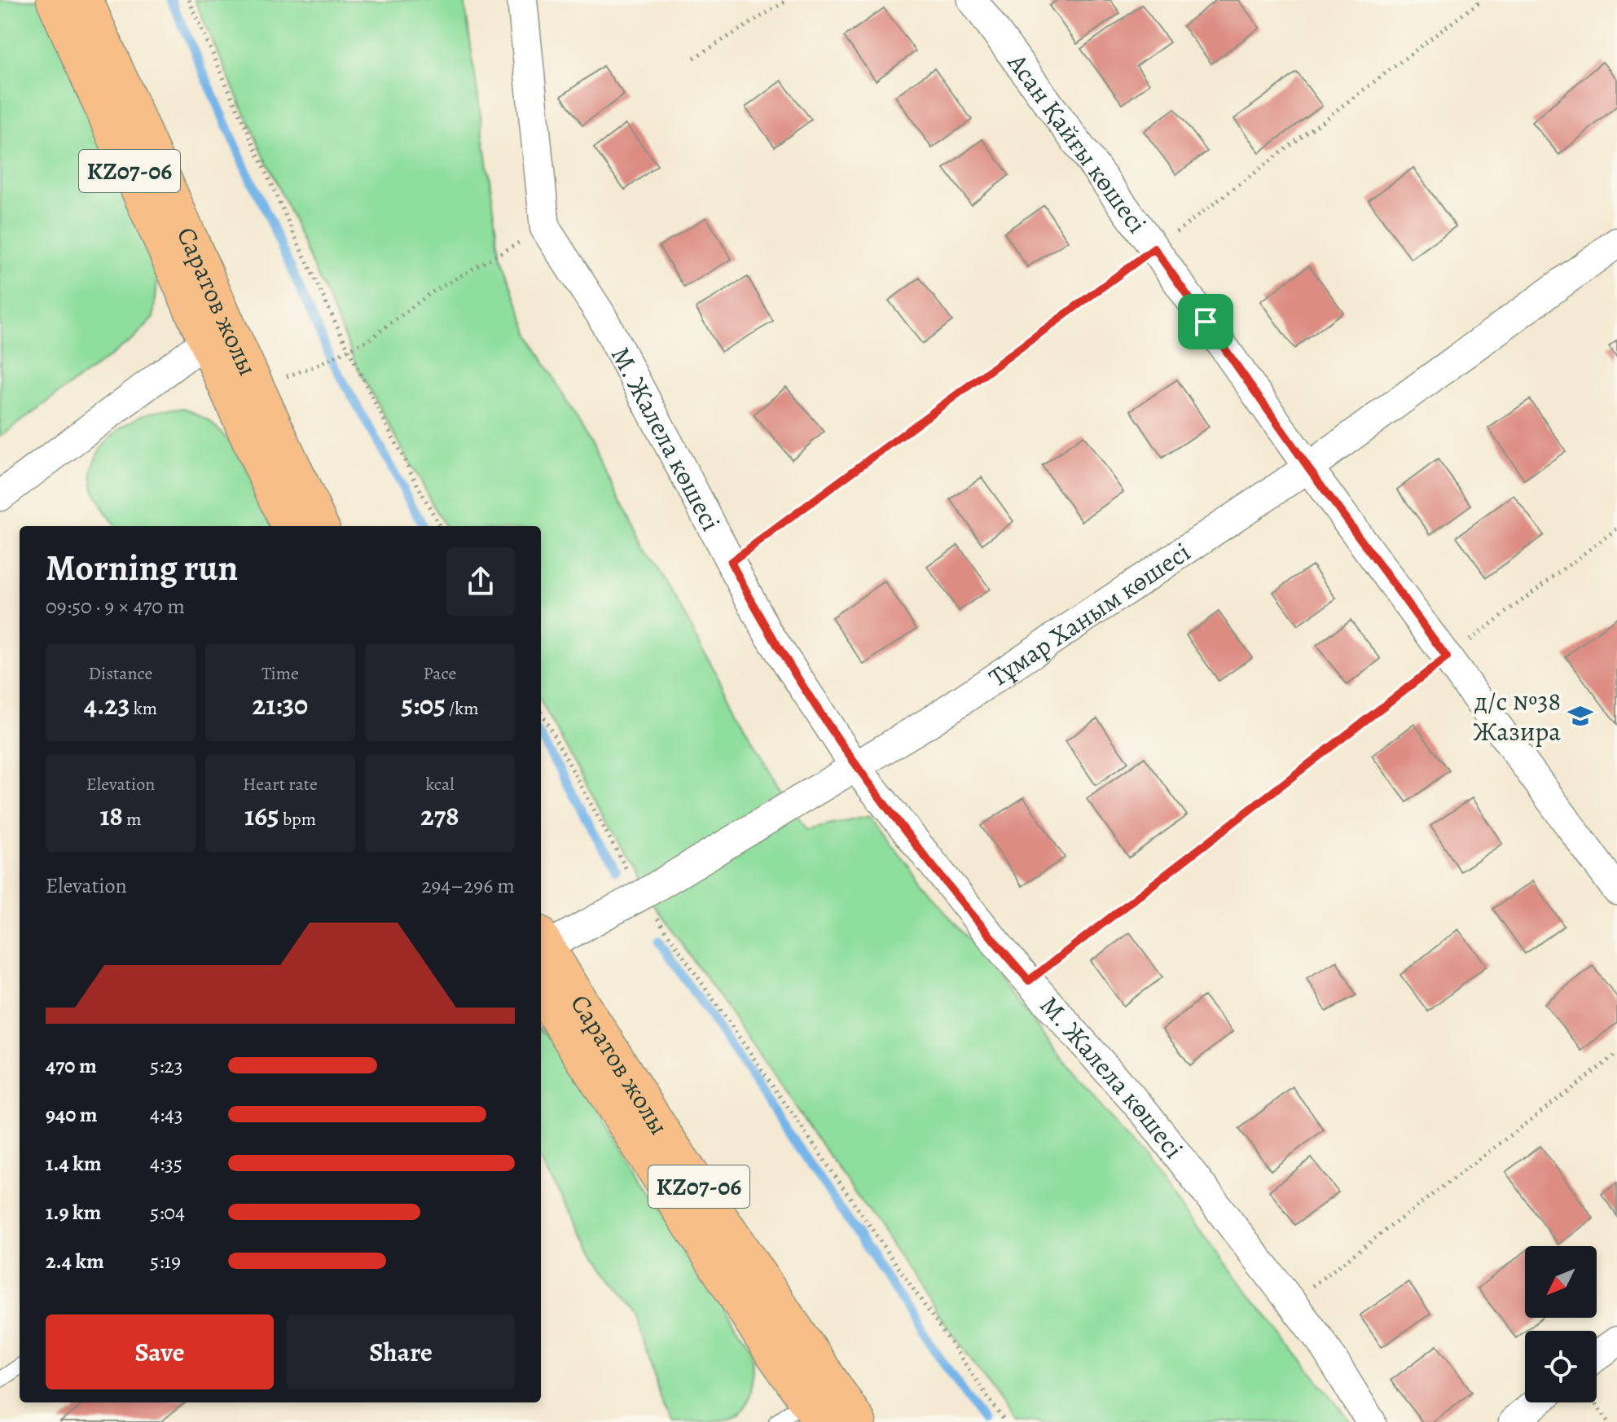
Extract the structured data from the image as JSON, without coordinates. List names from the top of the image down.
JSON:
{
  "streets": {
    "main road": ["KZ07-06", "Саратов жолы"],
    "street": ["Асан Қайғы көшесі", "М. Жалела көшесі", "Тұмар Ханым көшесі"]
  },
  "crossings": [
    ["Асан Қайғы көшесі", "Тұмар Ханым көшесі"],
    ["М. Жалела көшесі", "Тұмар Ханым көшесі"]
  ],
  "places": {
    "school or university": ["д/с №38 Жазира"]
  },
  "north": "bottom left",
  "page": {
    "heading": ["Morning run", "09:50 · 9 × 470 m"],
    "stats": [
      ["Distance", "4.23 km"],
      ["Time", "21:30"],
      ["Pace", "5:05 /km"],
      ["Elevation", "18 m"],
      ["Heart rate", "165 bpm"],
      ["kcal", "278"]
    ],
    "chart": ["Elevation", "294–296 m"],
    "list": [
      {
        "name": "470 m",
        "note": "5:23"
      },
      {
        "name": "940 m",
        "note": "4:43"
      },
      {
        "name": "1.4 km",
        "note": "4:35"
      },
      {
        "name": "1.9 km",
        "note": "5:04"
      },
      {
        "name": "2.4 km",
        "note": "5:19"
      }
    ],
    "buttons": ["Save", "Share"]
  }
}
